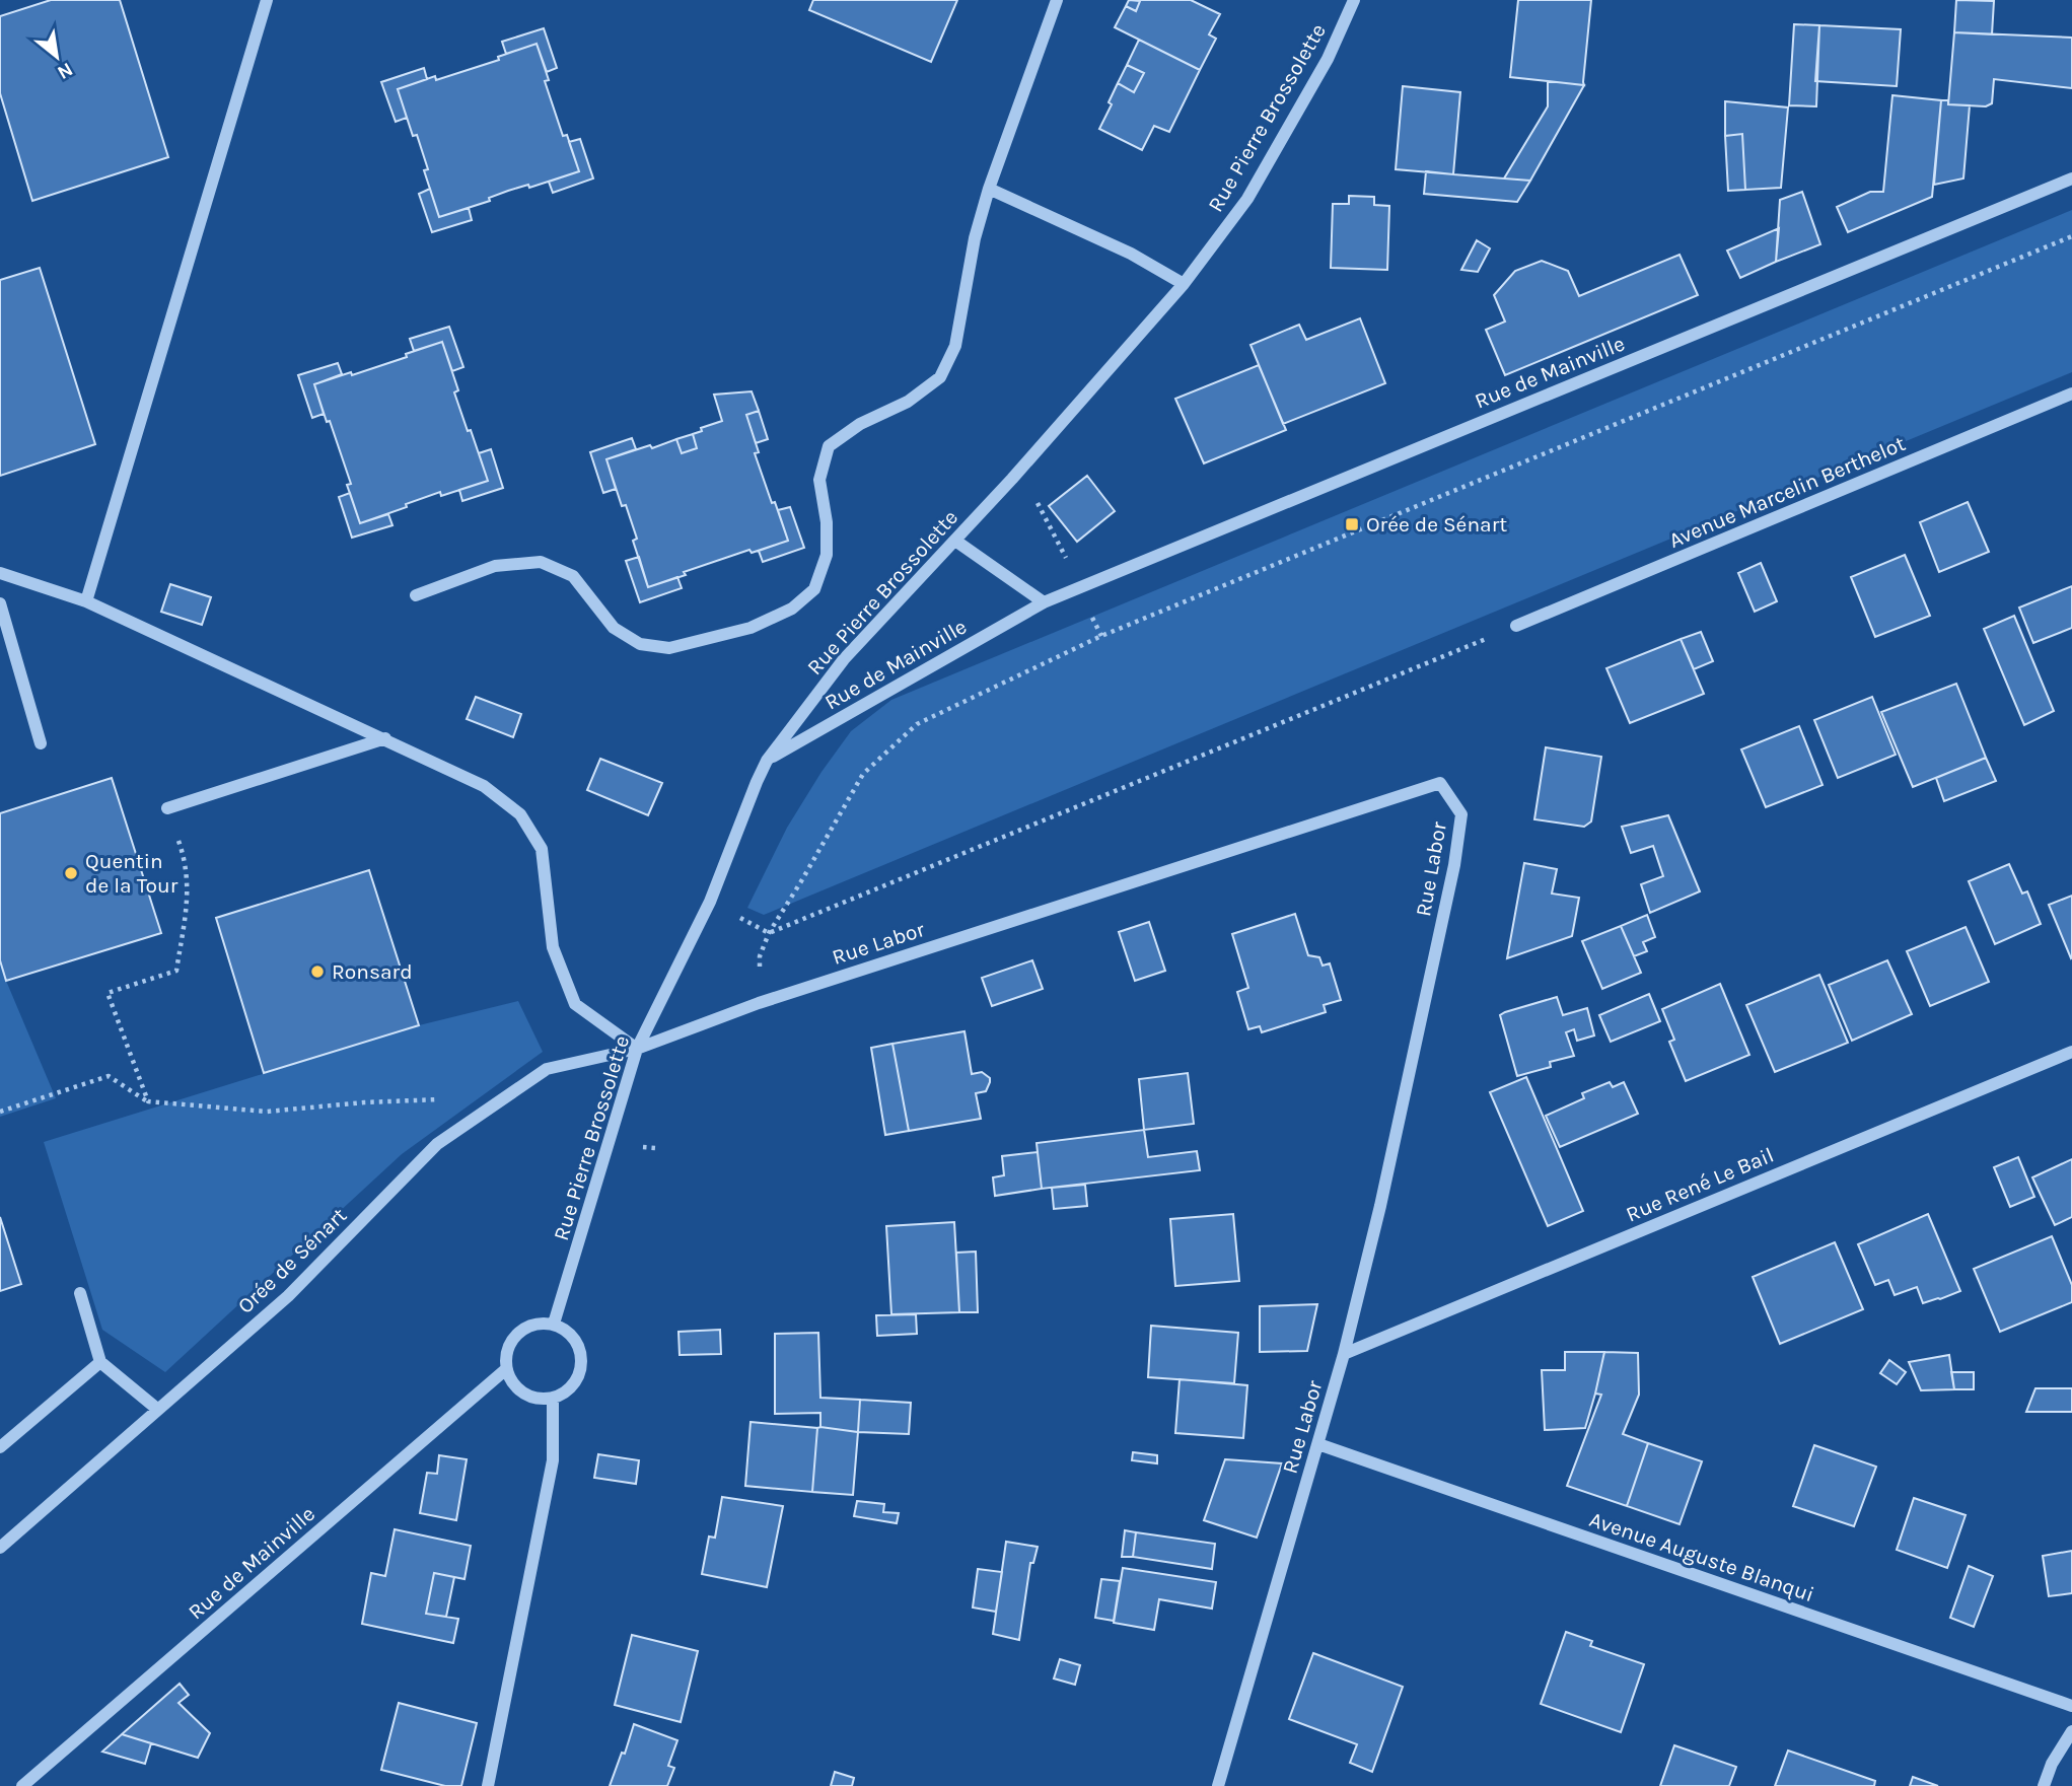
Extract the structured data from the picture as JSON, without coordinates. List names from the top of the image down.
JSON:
{
  "streets": {
    "street": [
      "Rue Pierre Brossolette",
      "Rue de Mainville",
      "Avenue Marcelin Berthelot",
      "Rue Labor",
      "Rue René Le Bail",
      "Orée de Sénart",
      "Avenue Auguste Blanqui"
    ]
  },
  "crossings": [
    ["Rue Pierre Brossolette", "Rue de Mainville"],
    ["Rue Pierre Brossolette", "Rue Labor"],
    ["Rue Pierre Brossolette", "Orée de Sénart"],
    ["Rue Labor", "Rue René Le Bail"],
    ["Rue Labor", "Orée de Sénart"],
    ["Rue Labor", "Avenue Auguste Blanqui"]
  ],
  "places": {
    "transit": ["Orée de Sénart"],
    "other": ["Quentin de la Tour", "Ronsard"]
  },
  "north": "bottom right"
}
